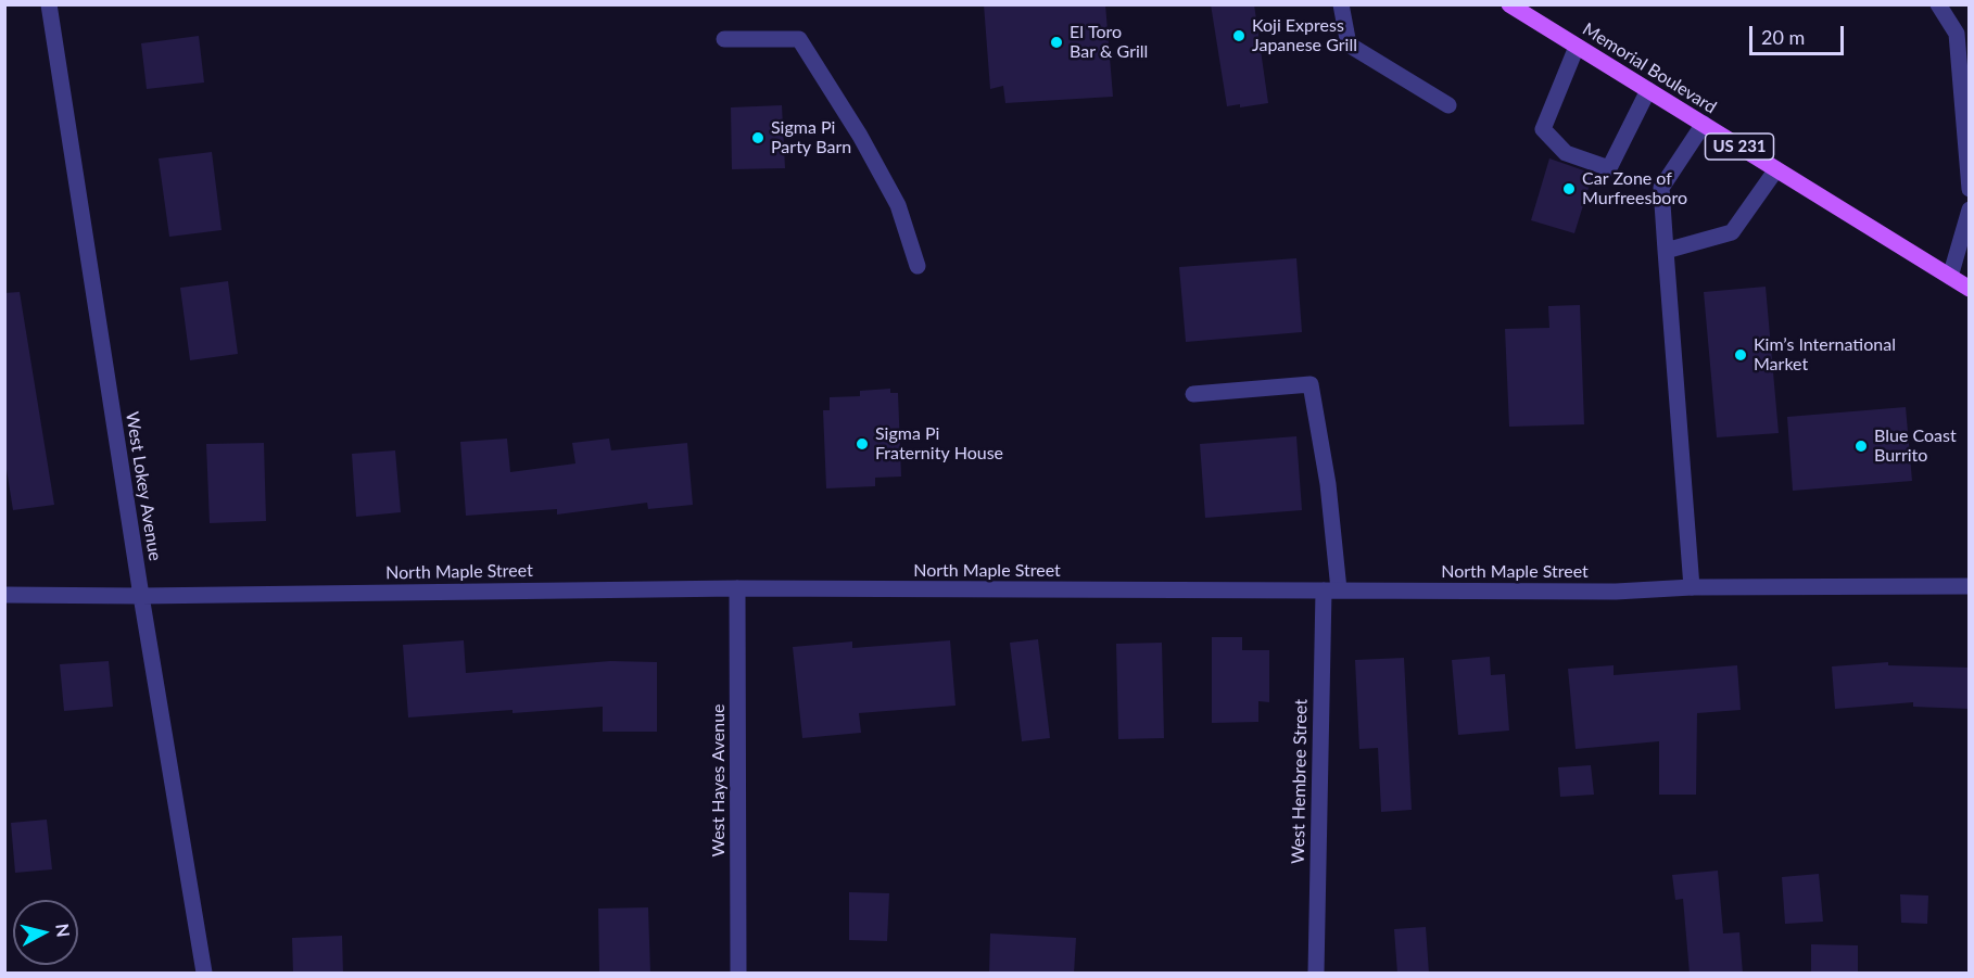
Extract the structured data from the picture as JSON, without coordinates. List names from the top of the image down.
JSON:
{
  "streets": {
    "main road": ["Memorial Boulevard", "US 231"],
    "street": [
      "West Lokey Avenue",
      "North Maple Street",
      "West Hayes Avenue",
      "West Hembree Street"
    ]
  },
  "crossings": [
    ["West Lokey Avenue", "North Maple Street"],
    ["North Maple Street", "West Hayes Avenue"],
    ["North Maple Street", "West Hembree Street"]
  ],
  "places": [
    "Koji Express Japanese Grill",
    "El Toro Bar & Grill",
    "Sigma Pi Party Barn",
    "Car Zone of Murfreesboro",
    "Kim’s International Market",
    "Sigma Pi Fraternity House",
    "Blue Coast Burrito"
  ],
  "scale_bar": "20 m",
  "north": "right"
}
